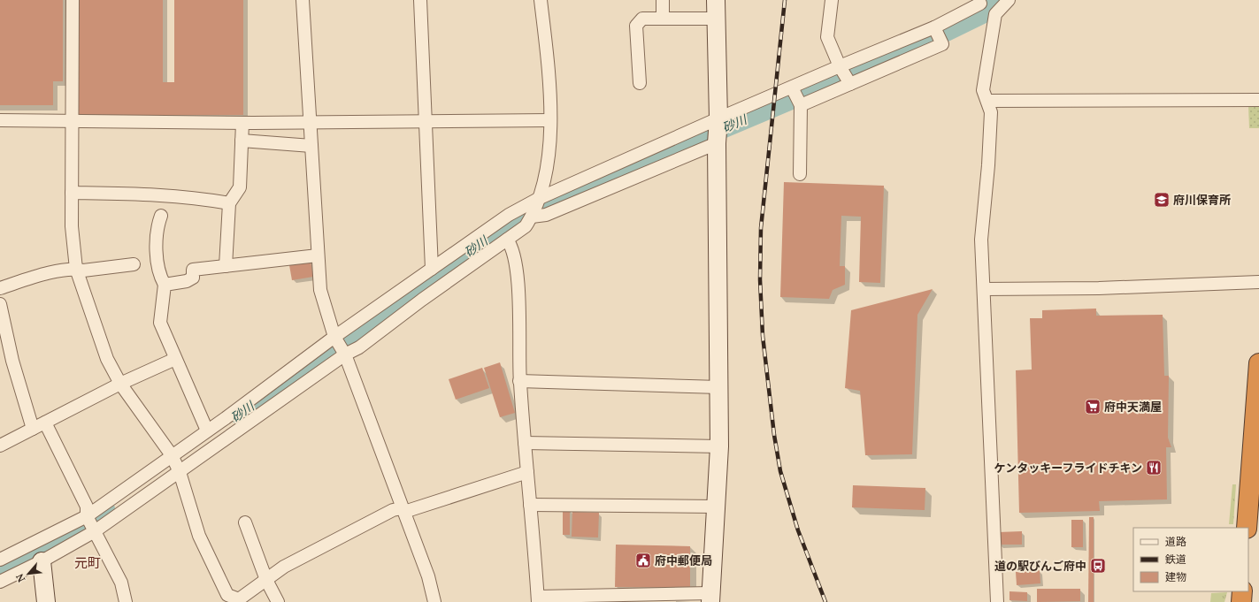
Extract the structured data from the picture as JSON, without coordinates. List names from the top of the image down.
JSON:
{
  "districts": ["元町"],
  "water": ["砂川"],
  "places": {
    "school or university": ["府川保育所"],
    "supermarket": ["府中天満屋"],
    "restaurant": ["ケンタッキーフライドチキン"],
    "public building": ["府中郵便局"],
    "bus stop": ["道の駅びんご府中"]
  },
  "legend": ["道路", "鉄道", "建物"],
  "north": "bottom left"
}
